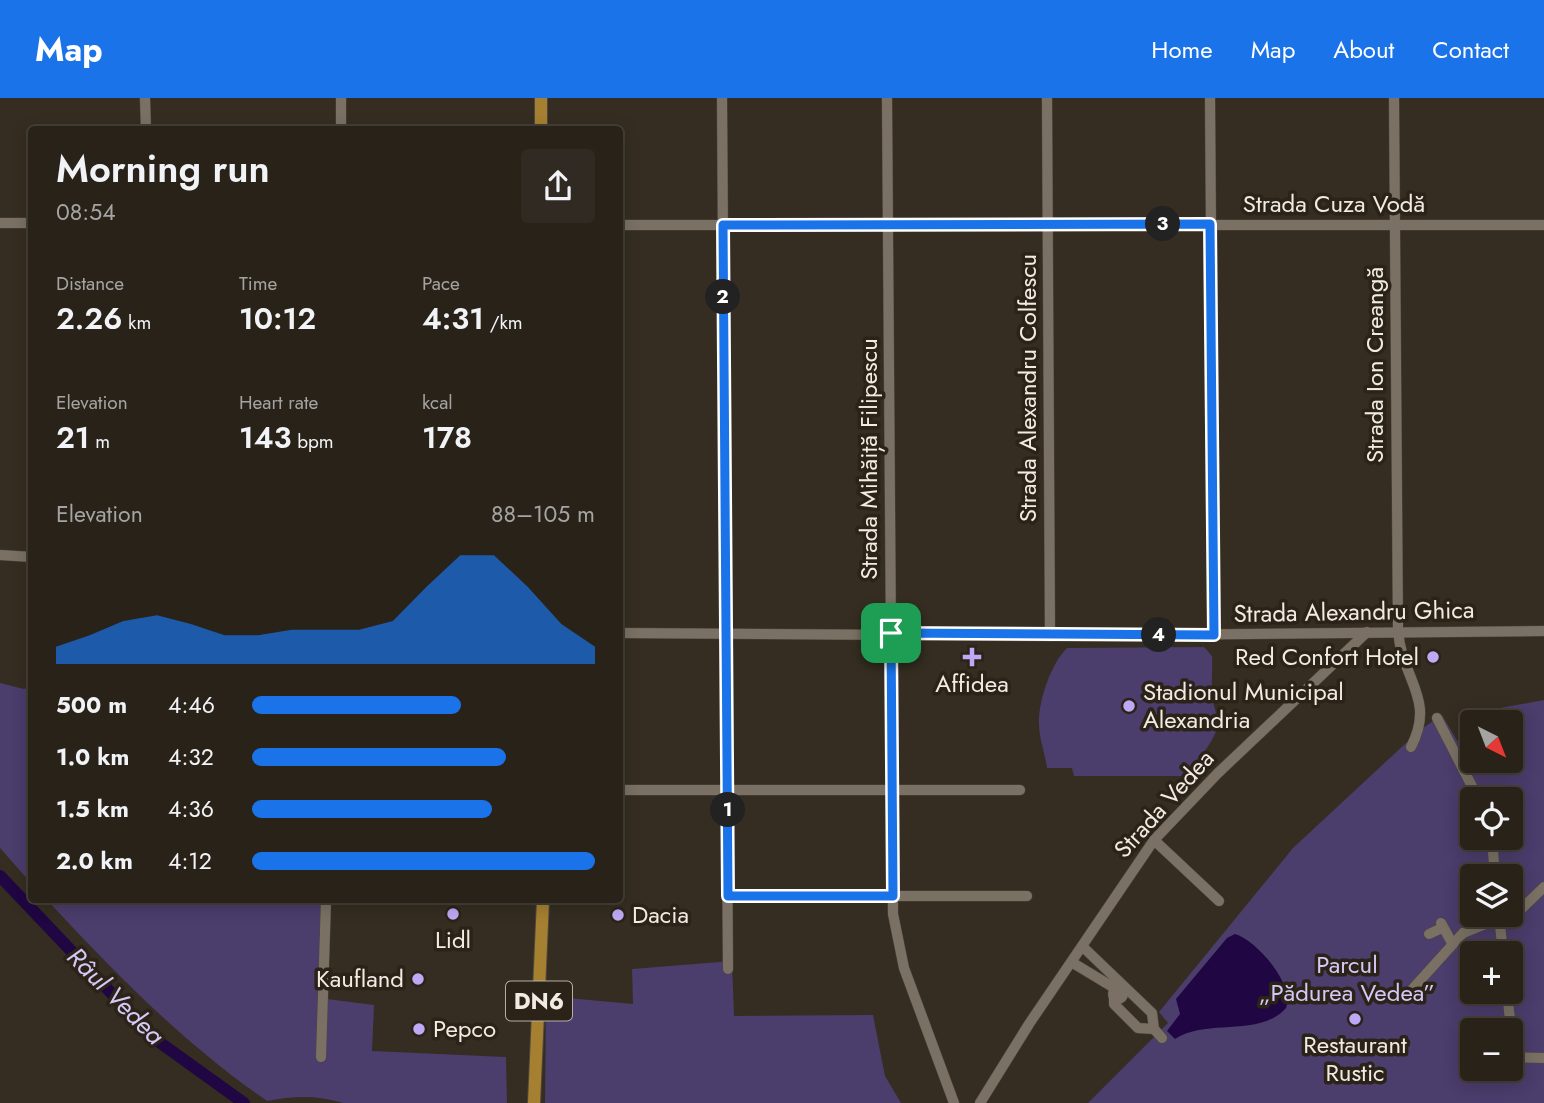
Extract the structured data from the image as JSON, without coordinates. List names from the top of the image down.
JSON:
{
  "streets": {
    "main road": ["DN6"],
    "street": [
      "Strada Cuza Vodă",
      "Strada Ion Creangă",
      "Strada Alexandru Colfescu",
      "Strada Mihăiță Filipescu",
      "Strada Alexandru Ghica",
      "Strada Vedea"
    ]
  },
  "crossings": [
    ["Strada Cuza Vodă", "Strada Ion Creangă"],
    ["Strada Cuza Vodă", "Strada Alexandru Colfescu"],
    ["Strada Cuza Vodă", "Strada Mihăiță Filipescu"],
    ["Strada Ion Creangă", "Strada Alexandru Ghica"],
    ["Strada Alexandru Colfescu", "Strada Alexandru Ghica"],
    ["Strada Mihăiță Filipescu", "Strada Alexandru Ghica"],
    ["Strada Alexandru Ghica", "Strada Vedea"]
  ],
  "water": ["Râul Vedea"],
  "parks": ["Parcul „Pădurea Vedea”"],
  "places": {
    "health": ["Affidea"],
    "other": [
      "Red Confort Hotel",
      "Stadionul Municipal Alexandria",
      "Lidl",
      "Dacia",
      "Kaufland",
      "Restaurant Rustic",
      "Pepco"
    ]
  },
  "north": "bottom right",
  "page": {
    "header": "Map",
    "nav": [
      "Home",
      "Map",
      "About",
      "Contact"
    ],
    "heading": ["Morning run", "08:54"],
    "pins": [
      "3",
      "2",
      "4",
      "1"
    ],
    "stats": [
      ["Distance", "2.26 km"],
      ["Time", "10:12"],
      ["Pace", "4:31 /km"],
      ["Elevation", "21 m"],
      ["Heart rate", "143 bpm"],
      ["kcal", "178"]
    ],
    "chart": ["Elevation", "88–105 m"],
    "list": [
      {
        "name": "500 m",
        "note": "4:46"
      },
      {
        "name": "1.0 km",
        "note": "4:32"
      },
      {
        "name": "1.5 km",
        "note": "4:36"
      },
      {
        "name": "2.0 km",
        "note": "4:12"
      }
    ],
    "map_buttons": ["+", "−"]
  }
}
